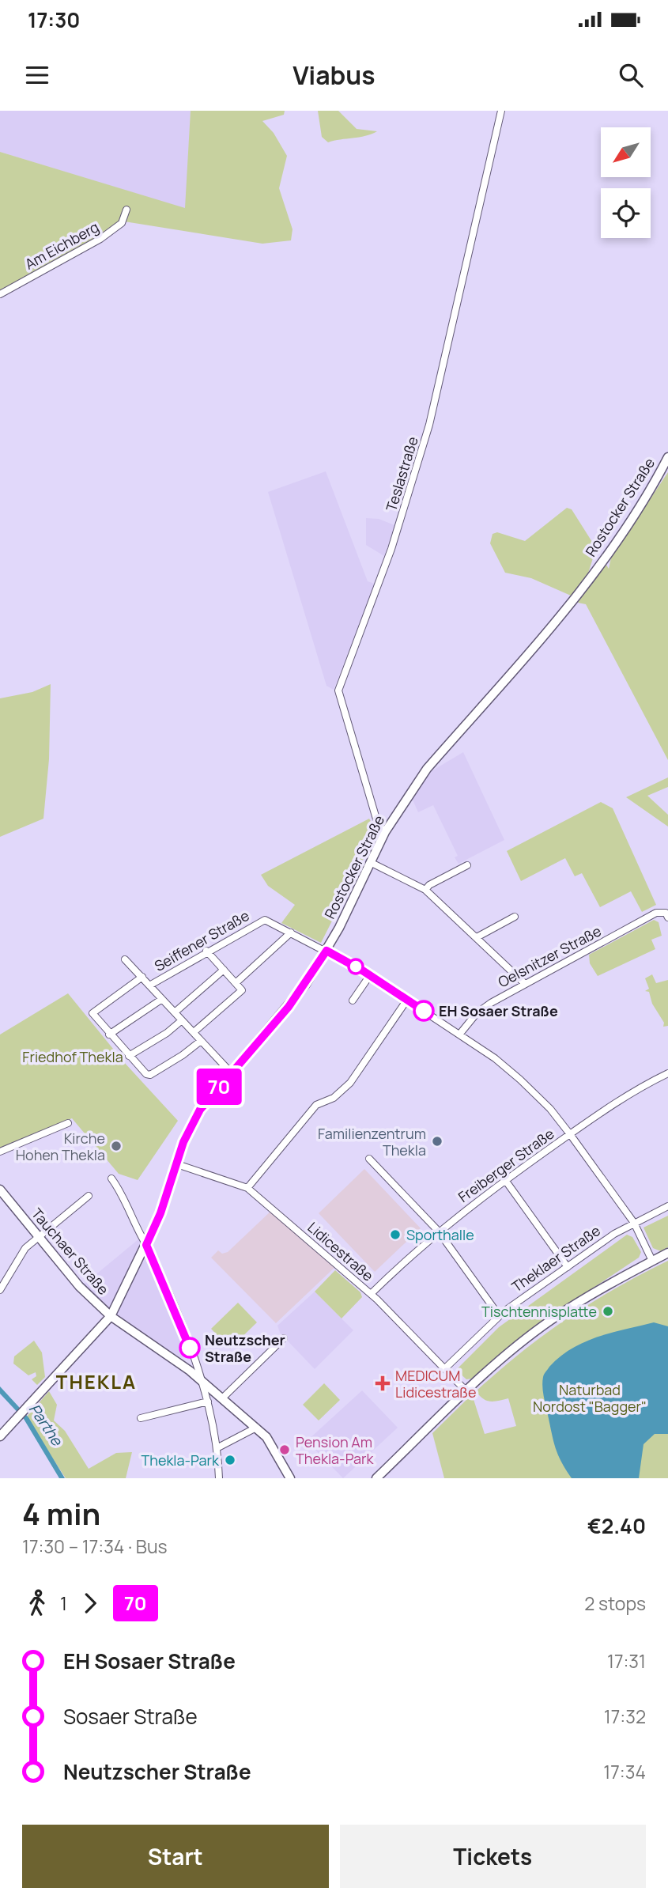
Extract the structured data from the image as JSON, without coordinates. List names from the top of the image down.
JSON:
{
  "streets": {
    "main road": ["Rostocker Straße", "Tauchaer Straße"],
    "street": [
      "Am Eichberg",
      "Teslastraße",
      "Seiffener Straße",
      "Oelsnitzer Straße",
      "Freiberger Straße",
      "Lidicestraße",
      "Theklaer Straße"
    ]
  },
  "crossings": [
    ["Teslastraße", "Rostocker Straße"],
    ["Rostocker Straße", "Seiffener Straße"],
    ["Rostocker Straße", "Tauchaer Straße"],
    ["Rostocker Straße", "Lidicestraße"],
    ["Seiffener Straße", "Oelsnitzer Straße"],
    ["Seiffener Straße", "Freiberger Straße"],
    ["Seiffener Straße", "Theklaer Straße"],
    ["Freiberger Straße", "Lidicestraße"],
    ["Lidicestraße", "Theklaer Straße"]
  ],
  "districts": ["THEKLA"],
  "water": ["Parthe"],
  "parks": ["Friedhof Thekla", "Naturbad Nordost \"Bagger\""],
  "places": {
    "other": [
      "EH Sosaer Straße",
      "Familienzentrum Thekla",
      "Kirche Hohen Thekla",
      "Sporthalle",
      "Tischtennisplatte",
      "Neutzscher Straße",
      "Pension Am Thekla-Park",
      "Thekla-Park"
    ],
    "health": ["MEDICUM Lidicestraße"]
  },
  "lines": ["bus line 70"],
  "north": "bottom left",
  "page": {
    "status": "17:30",
    "header": "Viabus",
    "on_map": "70",
    "heading": ["4 min", "17:30 – 17:34 · Bus", "€2.40"],
    "legs": ["1", "70", "2 stops"],
    "list": [
      {
        "name": "EH Sosaer Straße",
        "value": "17:31"
      },
      {
        "name": "Sosaer Straße",
        "value": "17:32"
      },
      {
        "name": "Neutzscher Straße",
        "value": "17:34"
      }
    ],
    "buttons": ["Start", "Tickets"]
  }
}
